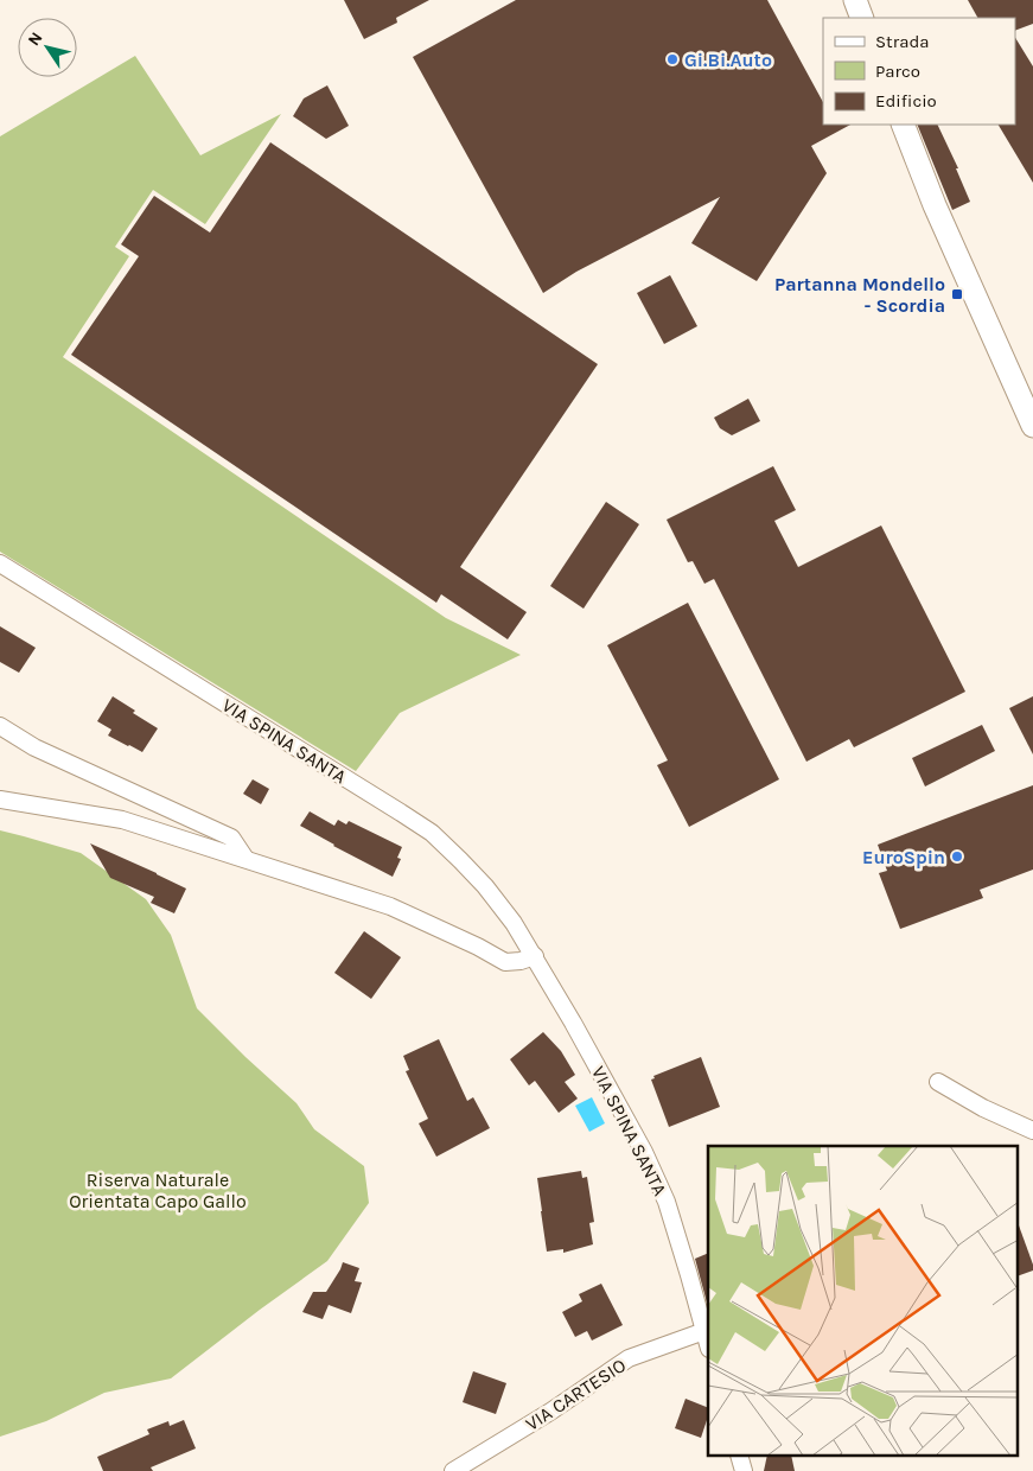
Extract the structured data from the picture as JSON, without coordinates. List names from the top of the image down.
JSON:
{
  "streets": {
    "street": ["VIA SPINA SANTA", "VIA CARTESIO"]
  },
  "crossings": [
    ["VIA SPINA SANTA", "VIA CARTESIO"]
  ],
  "parks": ["Riserva Naturale Orientata Capo Gallo"],
  "places": {
    "other": ["Gi.Bi.Auto", "EuroSpin"],
    "transit": ["Partanna Mondello - Scordia"]
  },
  "legend": ["Strada", "Parco", "Edificio"],
  "north": "top left"
}
